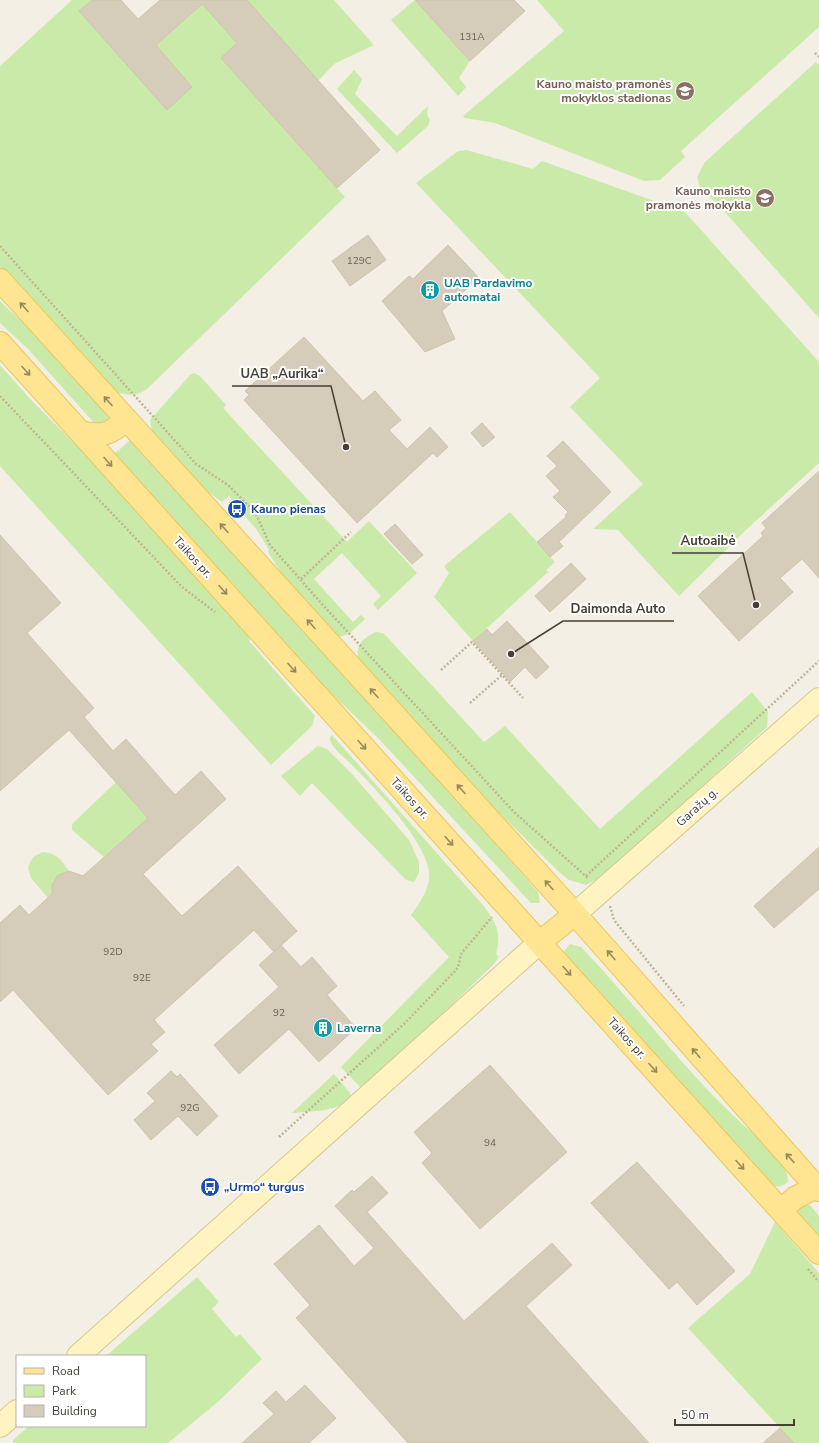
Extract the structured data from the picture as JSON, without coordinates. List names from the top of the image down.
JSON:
{
  "streets": {
    "main road": ["Taikos pr."],
    "street": ["Garažų g."]
  },
  "places": {
    "school or university": ["Kauno maisto pramonės mokyklos stadionas", "Kauno maisto pramonės mokykla"],
    "building": ["UAB Pardavimo automatai", "Laverna"],
    "other": ["UAB „Aurika“", "Autoaibė", "Daimonda Auto"],
    "bus stop": ["Kauno pienas", "„Urmo“ turgus"]
  },
  "house_numbers": [
    "131A",
    "129C",
    "92D",
    "92E",
    "92",
    "92G",
    "94"
  ],
  "legend": ["Road", "Park", "Building"],
  "scale_bar": "50 m"
}
